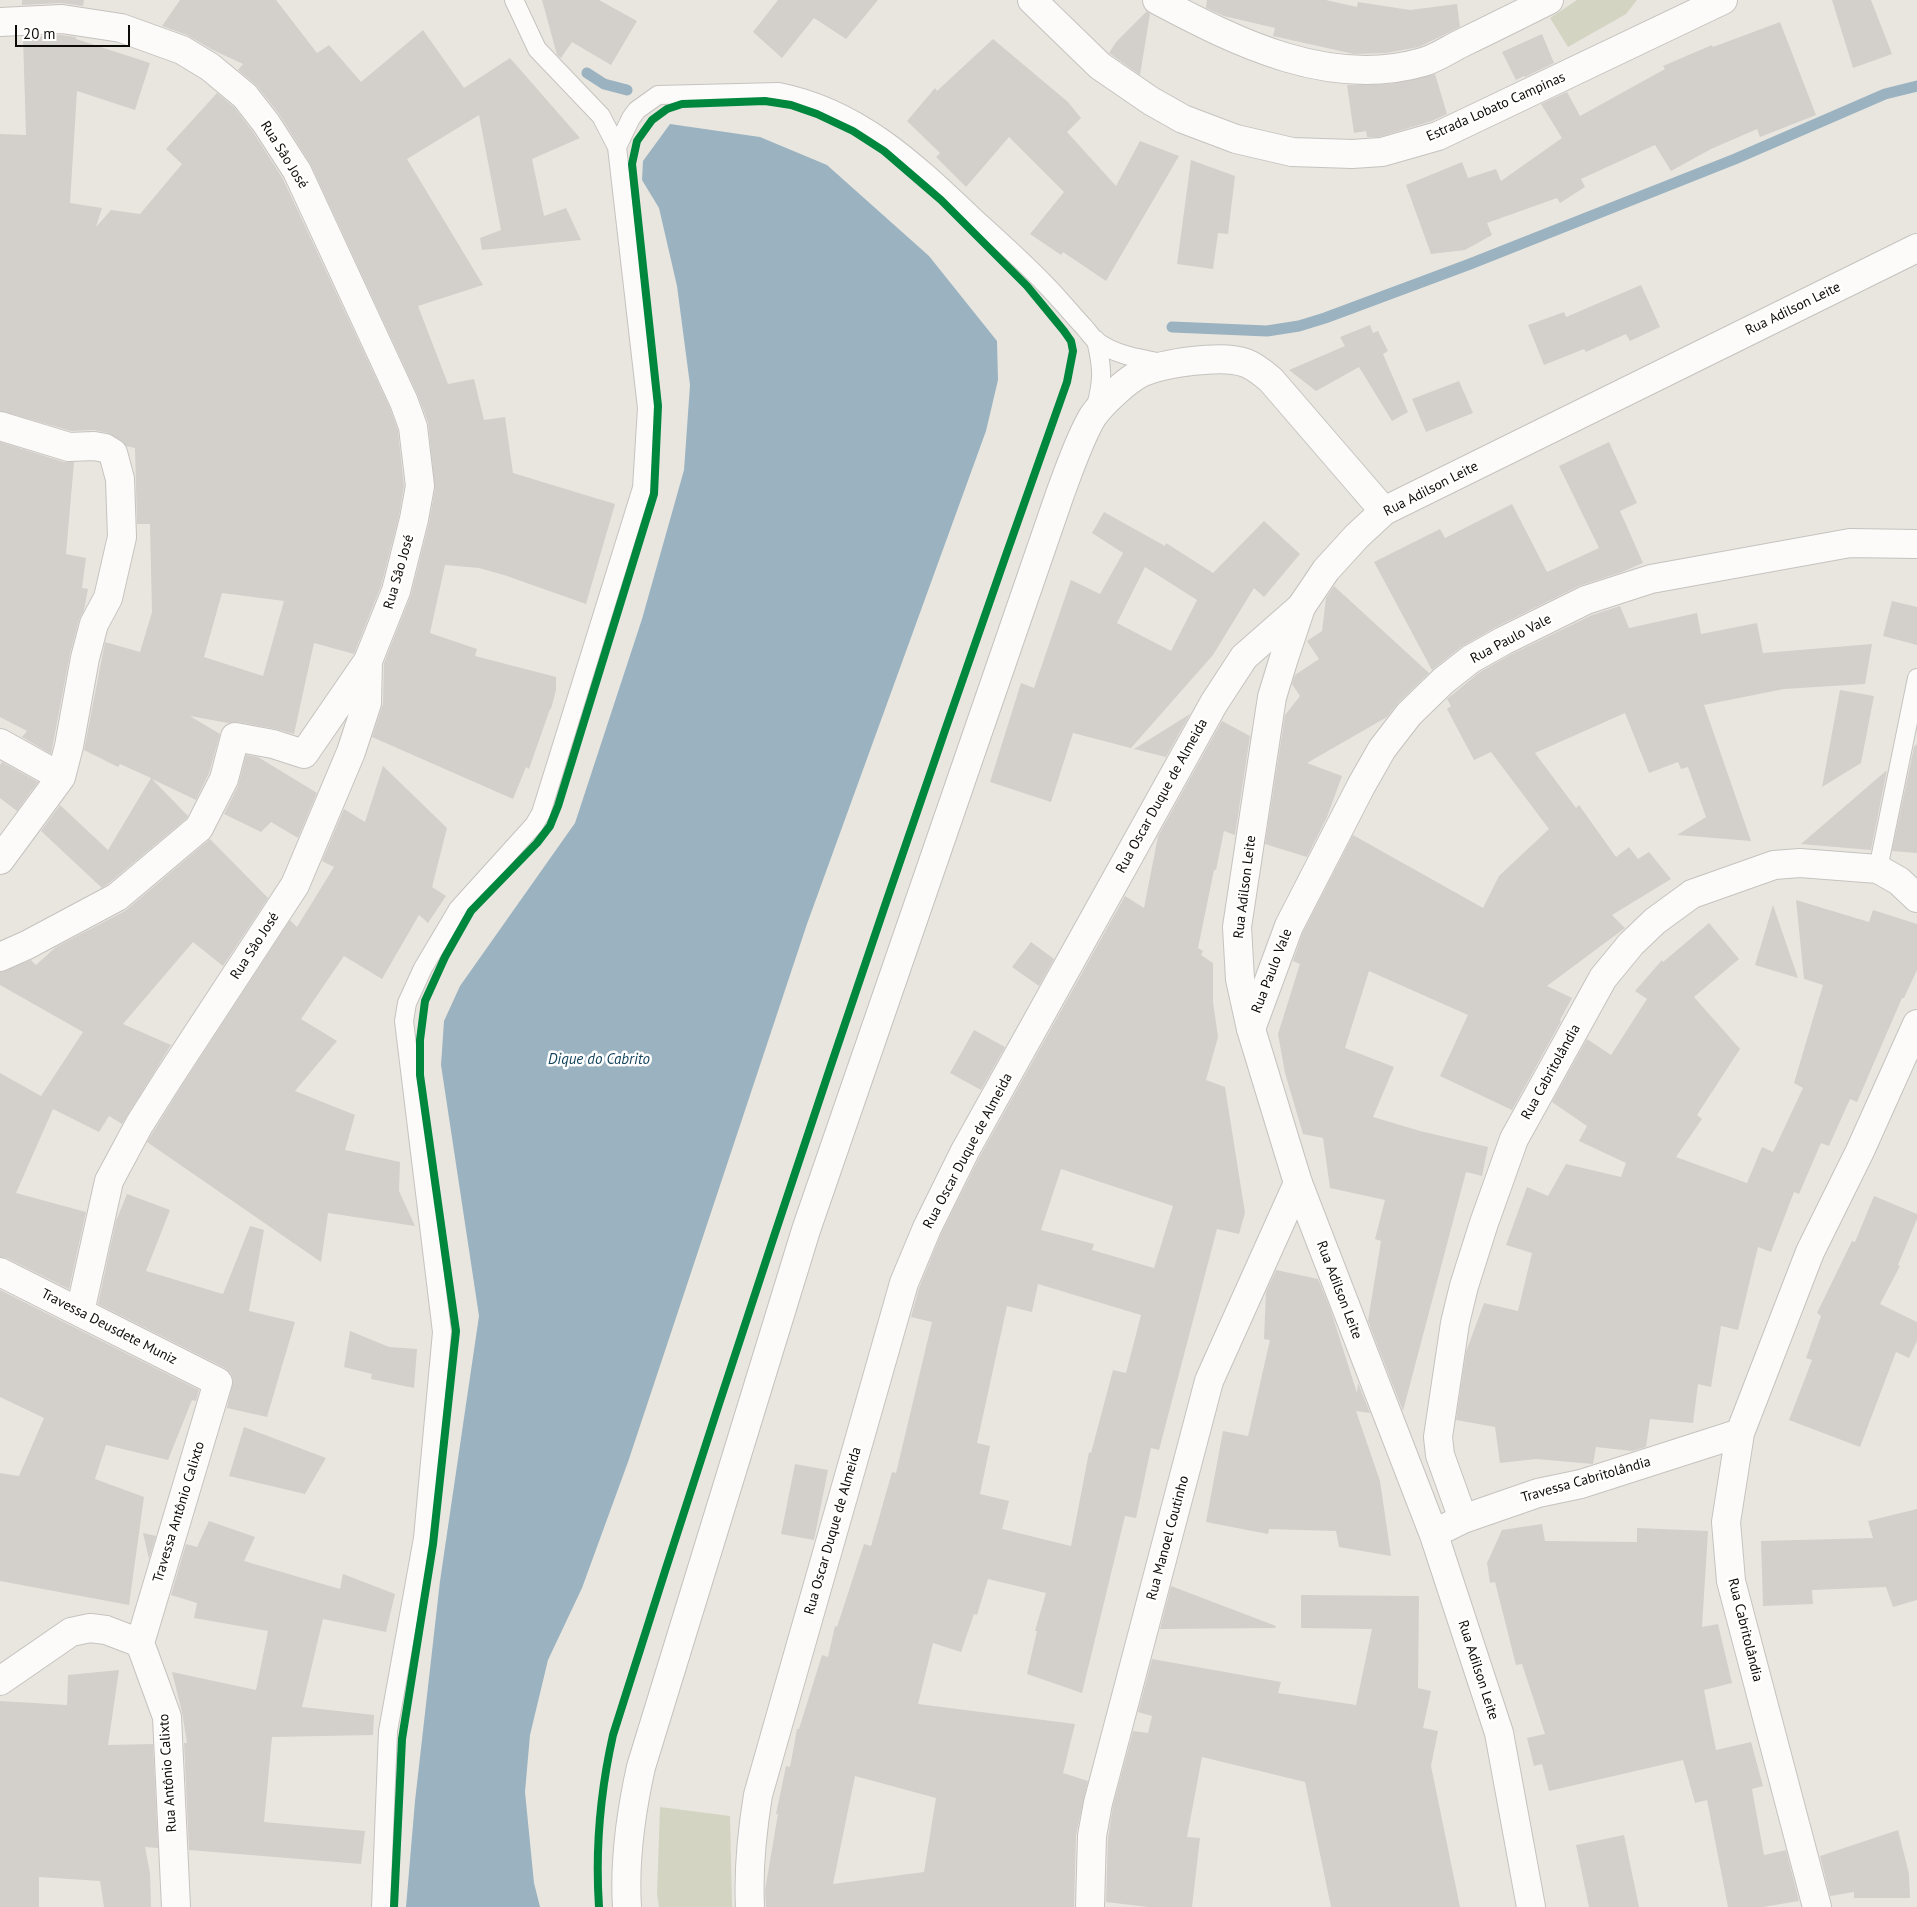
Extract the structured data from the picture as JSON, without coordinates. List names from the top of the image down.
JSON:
{
  "streets": {
    "street": [
      "Estrada Lobato Campinas",
      "Rua Sâo José",
      "Rua Adilson Leite",
      "Rua Paulo Vale",
      "Rua Oscar Duque de Almeida",
      "Rua Cabritolândia",
      "Travessa Deusdete Muniz",
      "Travessa Cabritolândia",
      "Travessa Antônio Calixto",
      "Rua Manoel Coutinho",
      "Rua Antônio Calixto"
    ]
  },
  "crossings": [
    ["Rua Sâo José", "Travessa Deusdete Muniz"],
    ["Rua Adilson Leite", "Rua Paulo Vale"],
    ["Rua Adilson Leite", "Rua Oscar Duque de Almeida"],
    ["Rua Adilson Leite", "Travessa Cabritolândia"],
    ["Rua Adilson Leite", "Rua Manoel Coutinho"],
    ["Rua Cabritolândia", "Travessa Cabritolândia"],
    ["Travessa Deusdete Muniz", "Travessa Antônio Calixto"],
    ["Travessa Antônio Calixto", "Rua Antônio Calixto"]
  ],
  "water": ["Dique do Cabrito"],
  "scale_bar": "20 m"
}
